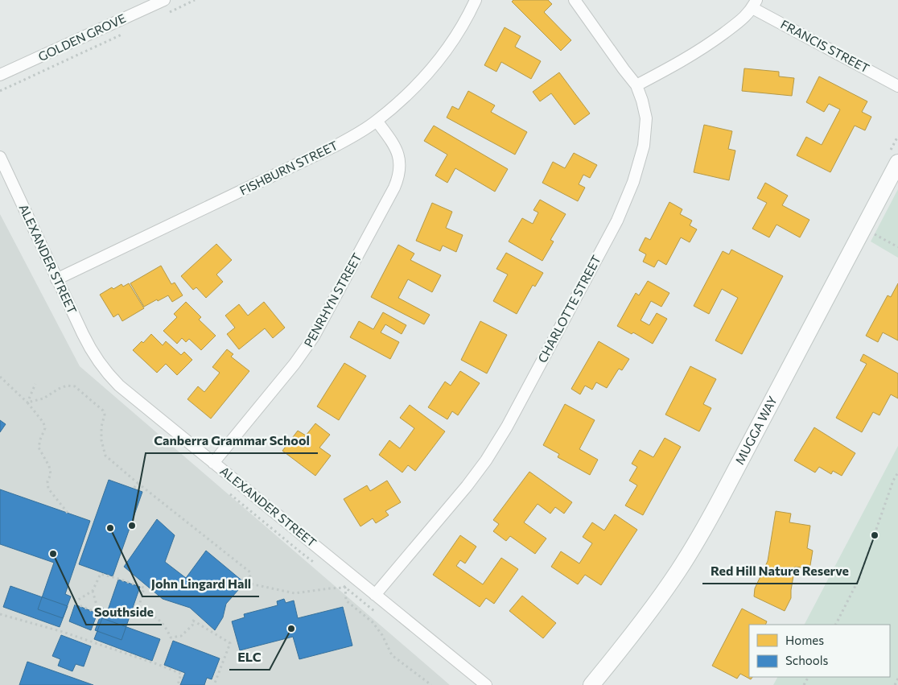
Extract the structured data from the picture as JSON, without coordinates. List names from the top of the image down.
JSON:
{
  "streets": {
    "main road": ["MUGGA WAY"],
    "street": [
      "GOLDEN GROVE",
      "FRANCIS STREET",
      "FISHBURN STREET",
      "ALEXANDER STREET",
      "PENRHYN STREET",
      "CHARLOTTE STREET"
    ]
  },
  "crossings": [
    ["FISHBURN STREET", "ALEXANDER STREET"],
    ["FISHBURN STREET", "PENRHYN STREET"],
    ["ALEXANDER STREET", "PENRHYN STREET"],
    ["ALEXANDER STREET", "CHARLOTTE STREET"]
  ],
  "places": [
    "Canberra Grammar School",
    "John Lingard Hall",
    "Red Hill Nature Reserve",
    "Southside",
    "ELC"
  ],
  "legend": ["Homes", "Schools"]
}
